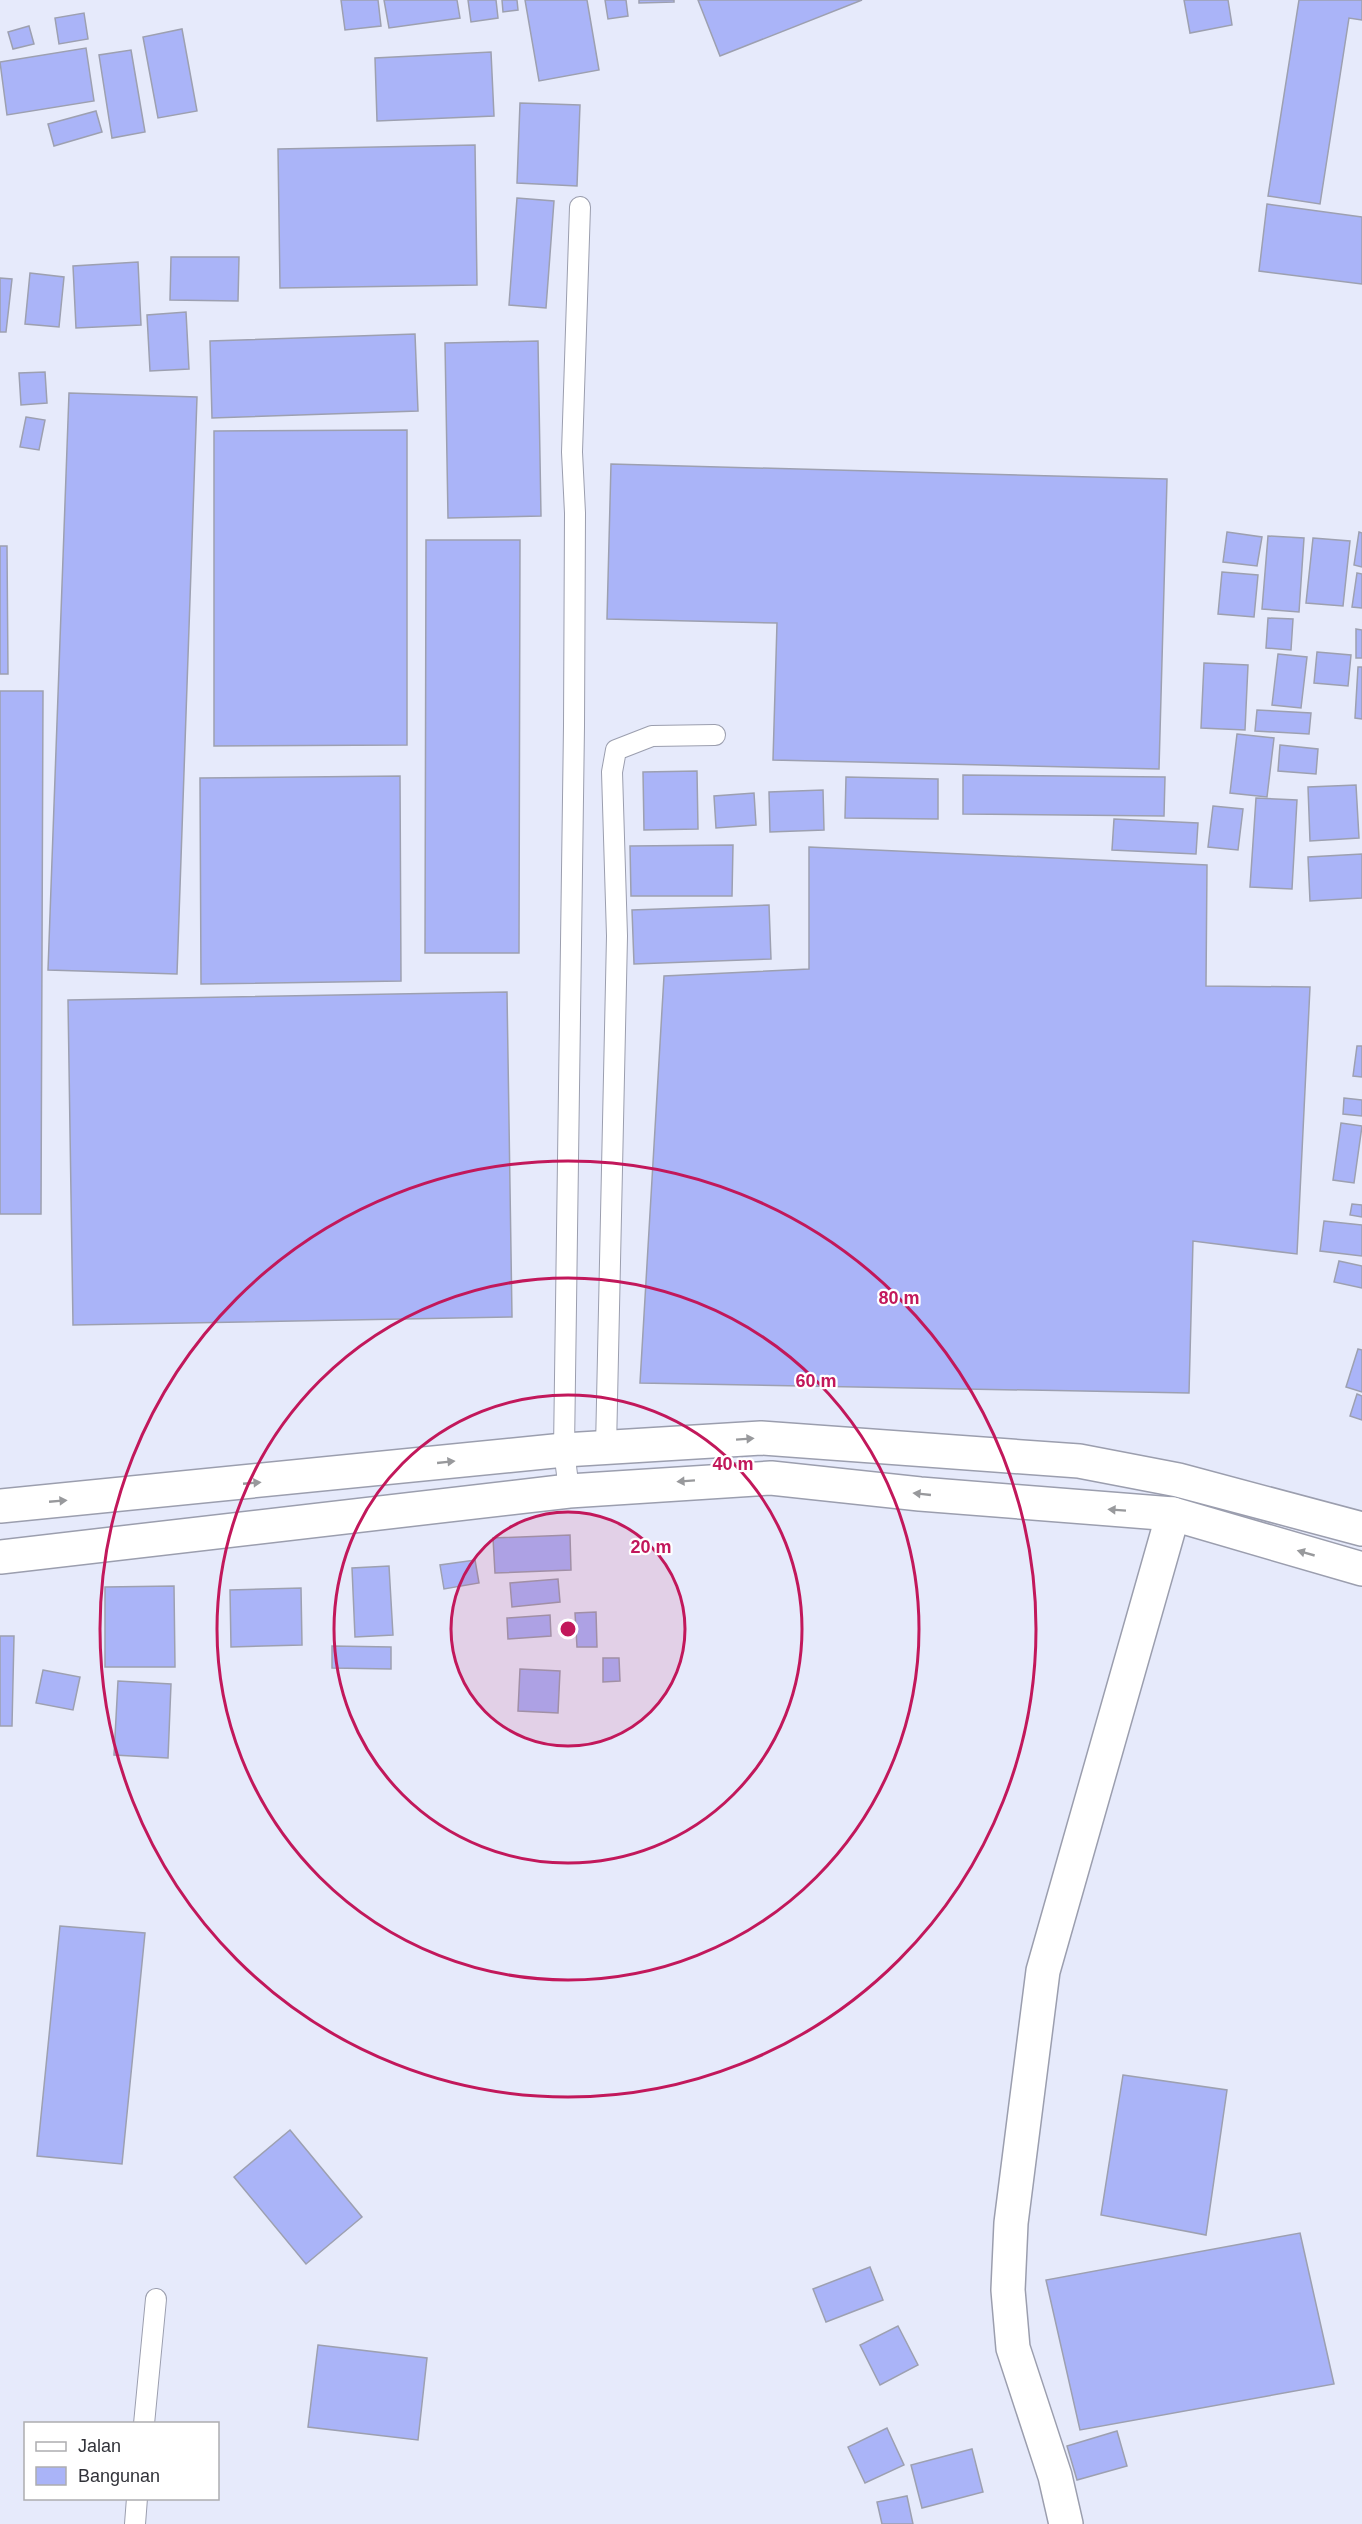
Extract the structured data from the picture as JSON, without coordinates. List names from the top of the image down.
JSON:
{
  "legend": ["Jalan", "Bangunan"],
  "rings": [
    "80 m",
    "60 m",
    "40 m",
    "20 m"
  ]
}
